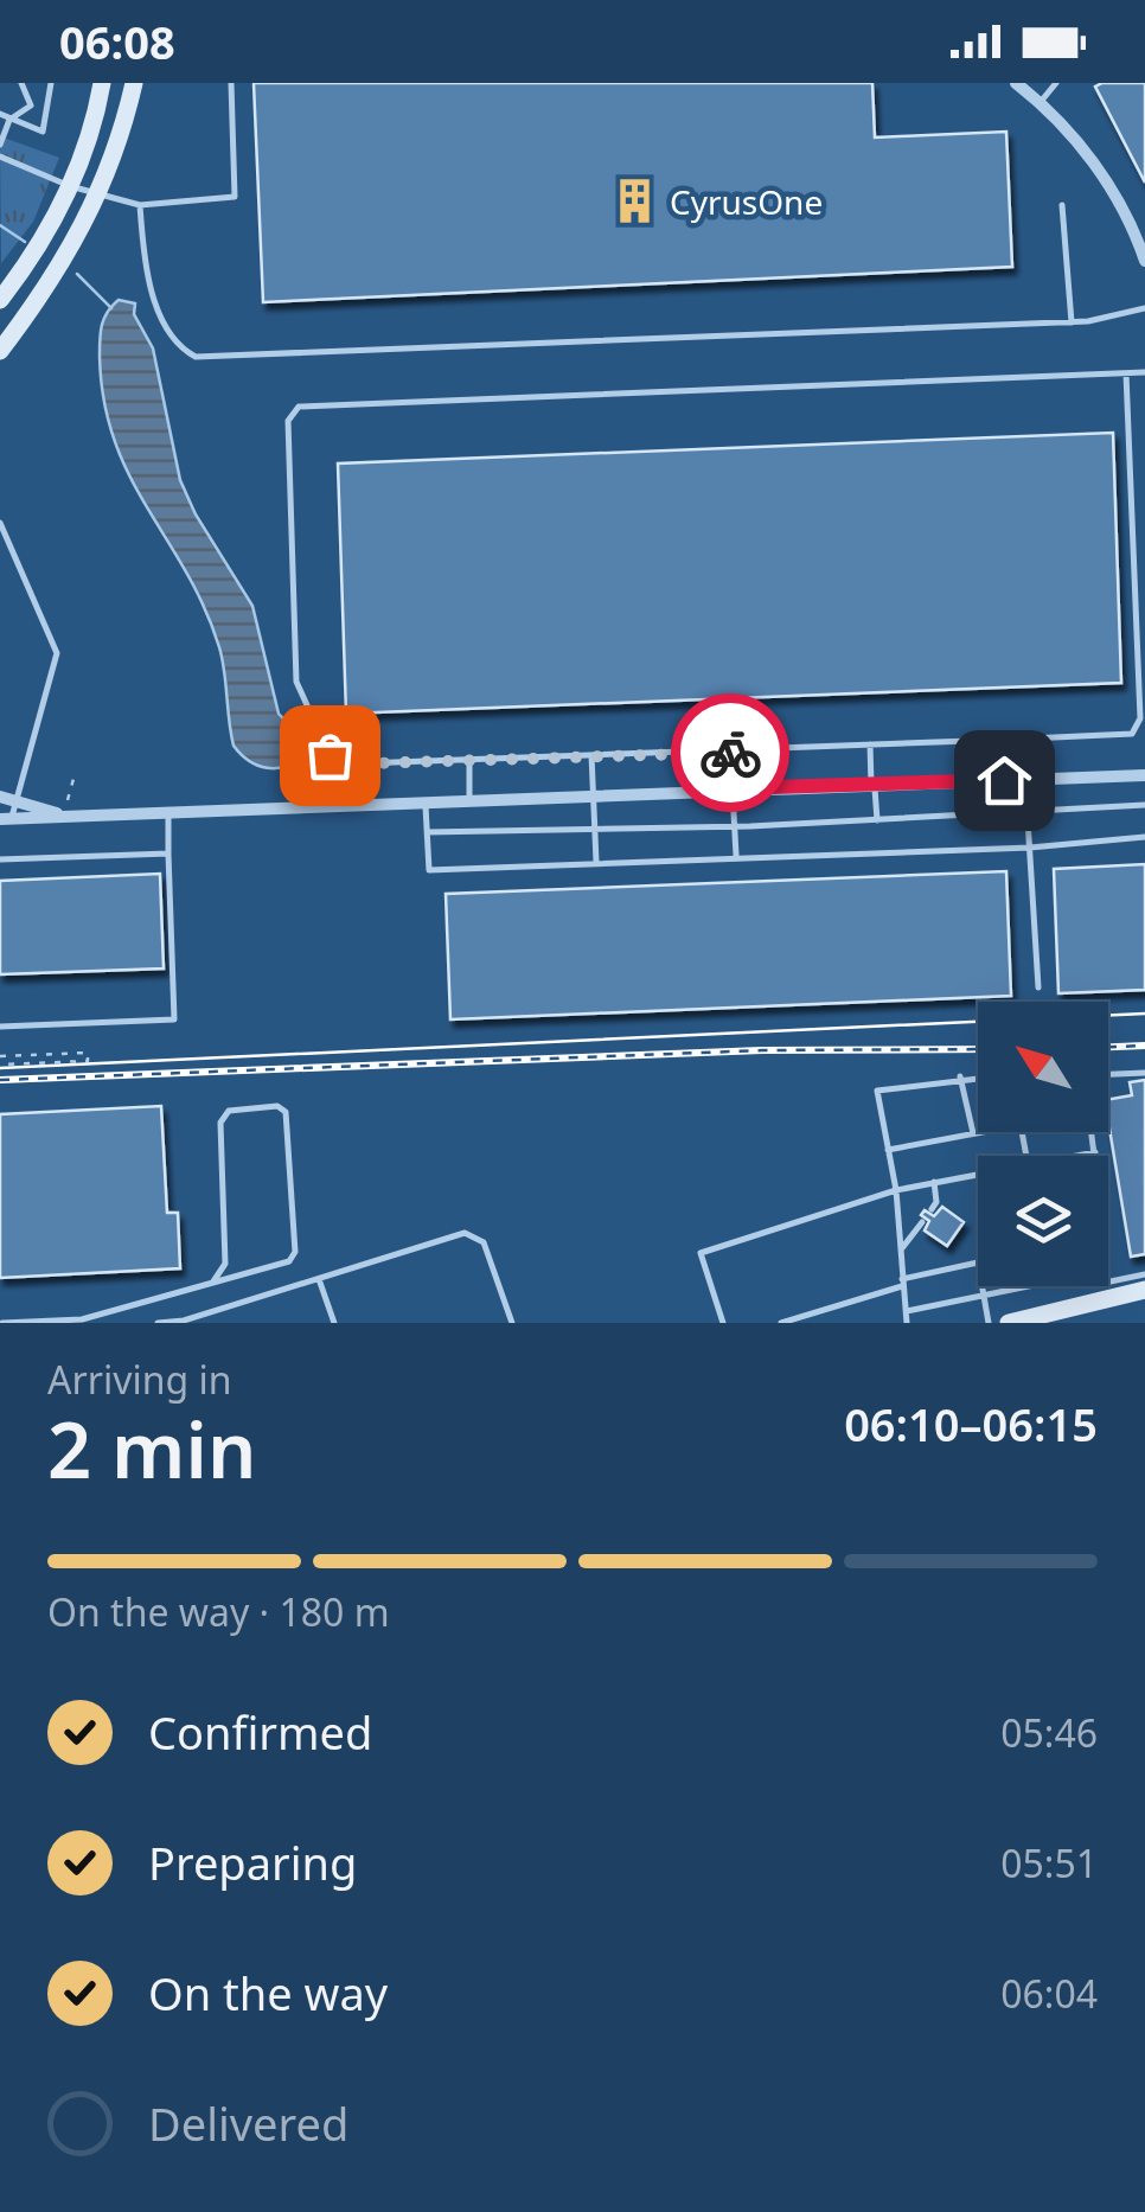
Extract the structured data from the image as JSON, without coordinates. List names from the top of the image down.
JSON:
{
  "places": {
    "building": ["CyrusOne"]
  },
  "north": "top left",
  "page": {
    "status": "06:08",
    "heading": ["2 min", "Arriving in", "06:10–06:15"],
    "bar": "On the way · 180 m",
    "list": [
      ["Confirmed", "05:46"],
      ["Preparing", "05:51"],
      ["On the way", "06:04"],
      "Delivered"
    ]
  }
}
